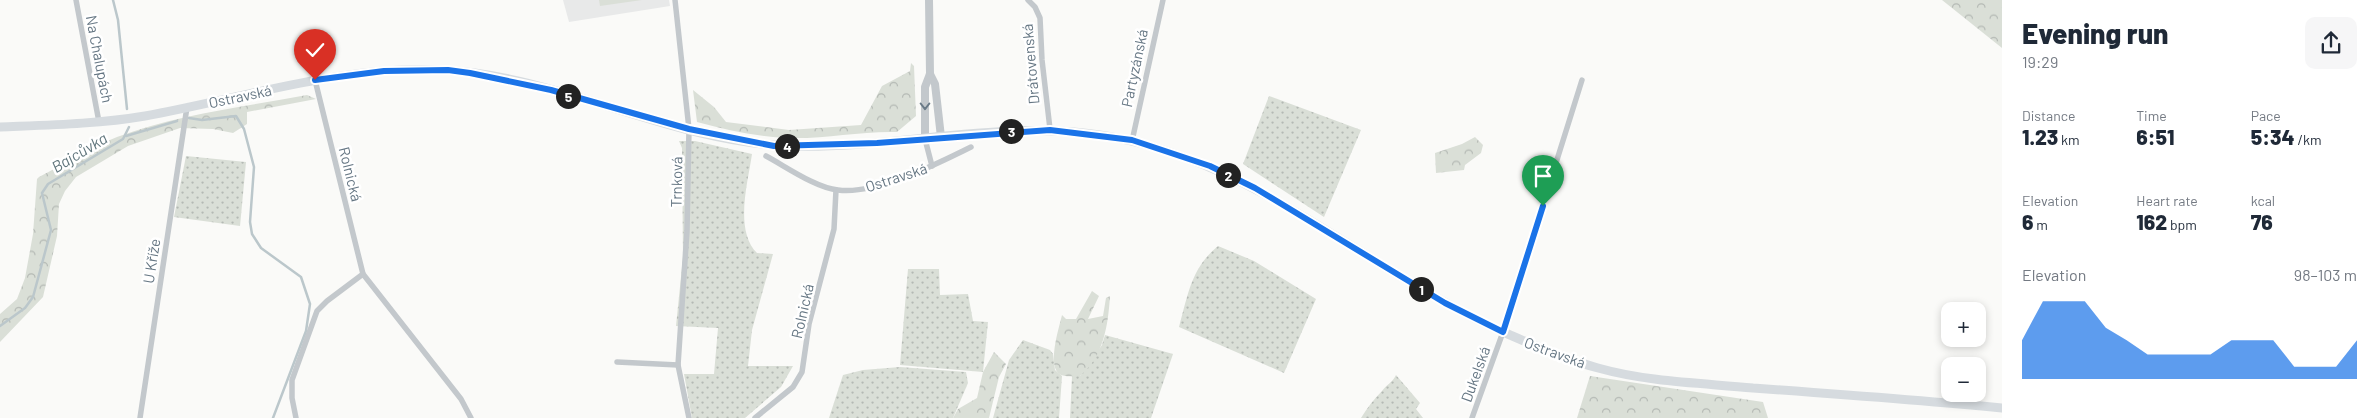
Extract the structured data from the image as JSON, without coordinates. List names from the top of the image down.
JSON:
{
  "streets": {
    "main road": ["Ostravská"],
    "street": [
      "Na Chalupách",
      "Drátovenská",
      "Partyzánská",
      "Rolnická",
      "Trnková",
      "U Kříže",
      "Dukelská"
    ]
  },
  "crossings": [
    ["Na Chalupách", "Ostravská"],
    ["Drátovenská", "Ostravská"],
    ["Partyzánská", "Ostravská"],
    ["Ostravská", "Rolnická"],
    ["Ostravská", "Trnková"],
    ["Ostravská", "U Kříže"],
    ["Ostravská", "Dukelská"]
  ],
  "water": ["Bajcůvka"],
  "page": {
    "heading": ["Evening run", "19:29"],
    "pins": [
      "5",
      "3",
      "4",
      "2",
      "1"
    ],
    "stats": [
      ["Distance", "1.23 km"],
      ["Time", "6:51"],
      ["Pace", "5:34 /km"],
      ["Elevation", "6 m"],
      ["Heart rate", "162 bpm"],
      ["kcal", "76"]
    ],
    "chart": ["Elevation", "98–103 m"],
    "map_buttons": ["+", "−"]
  }
}
